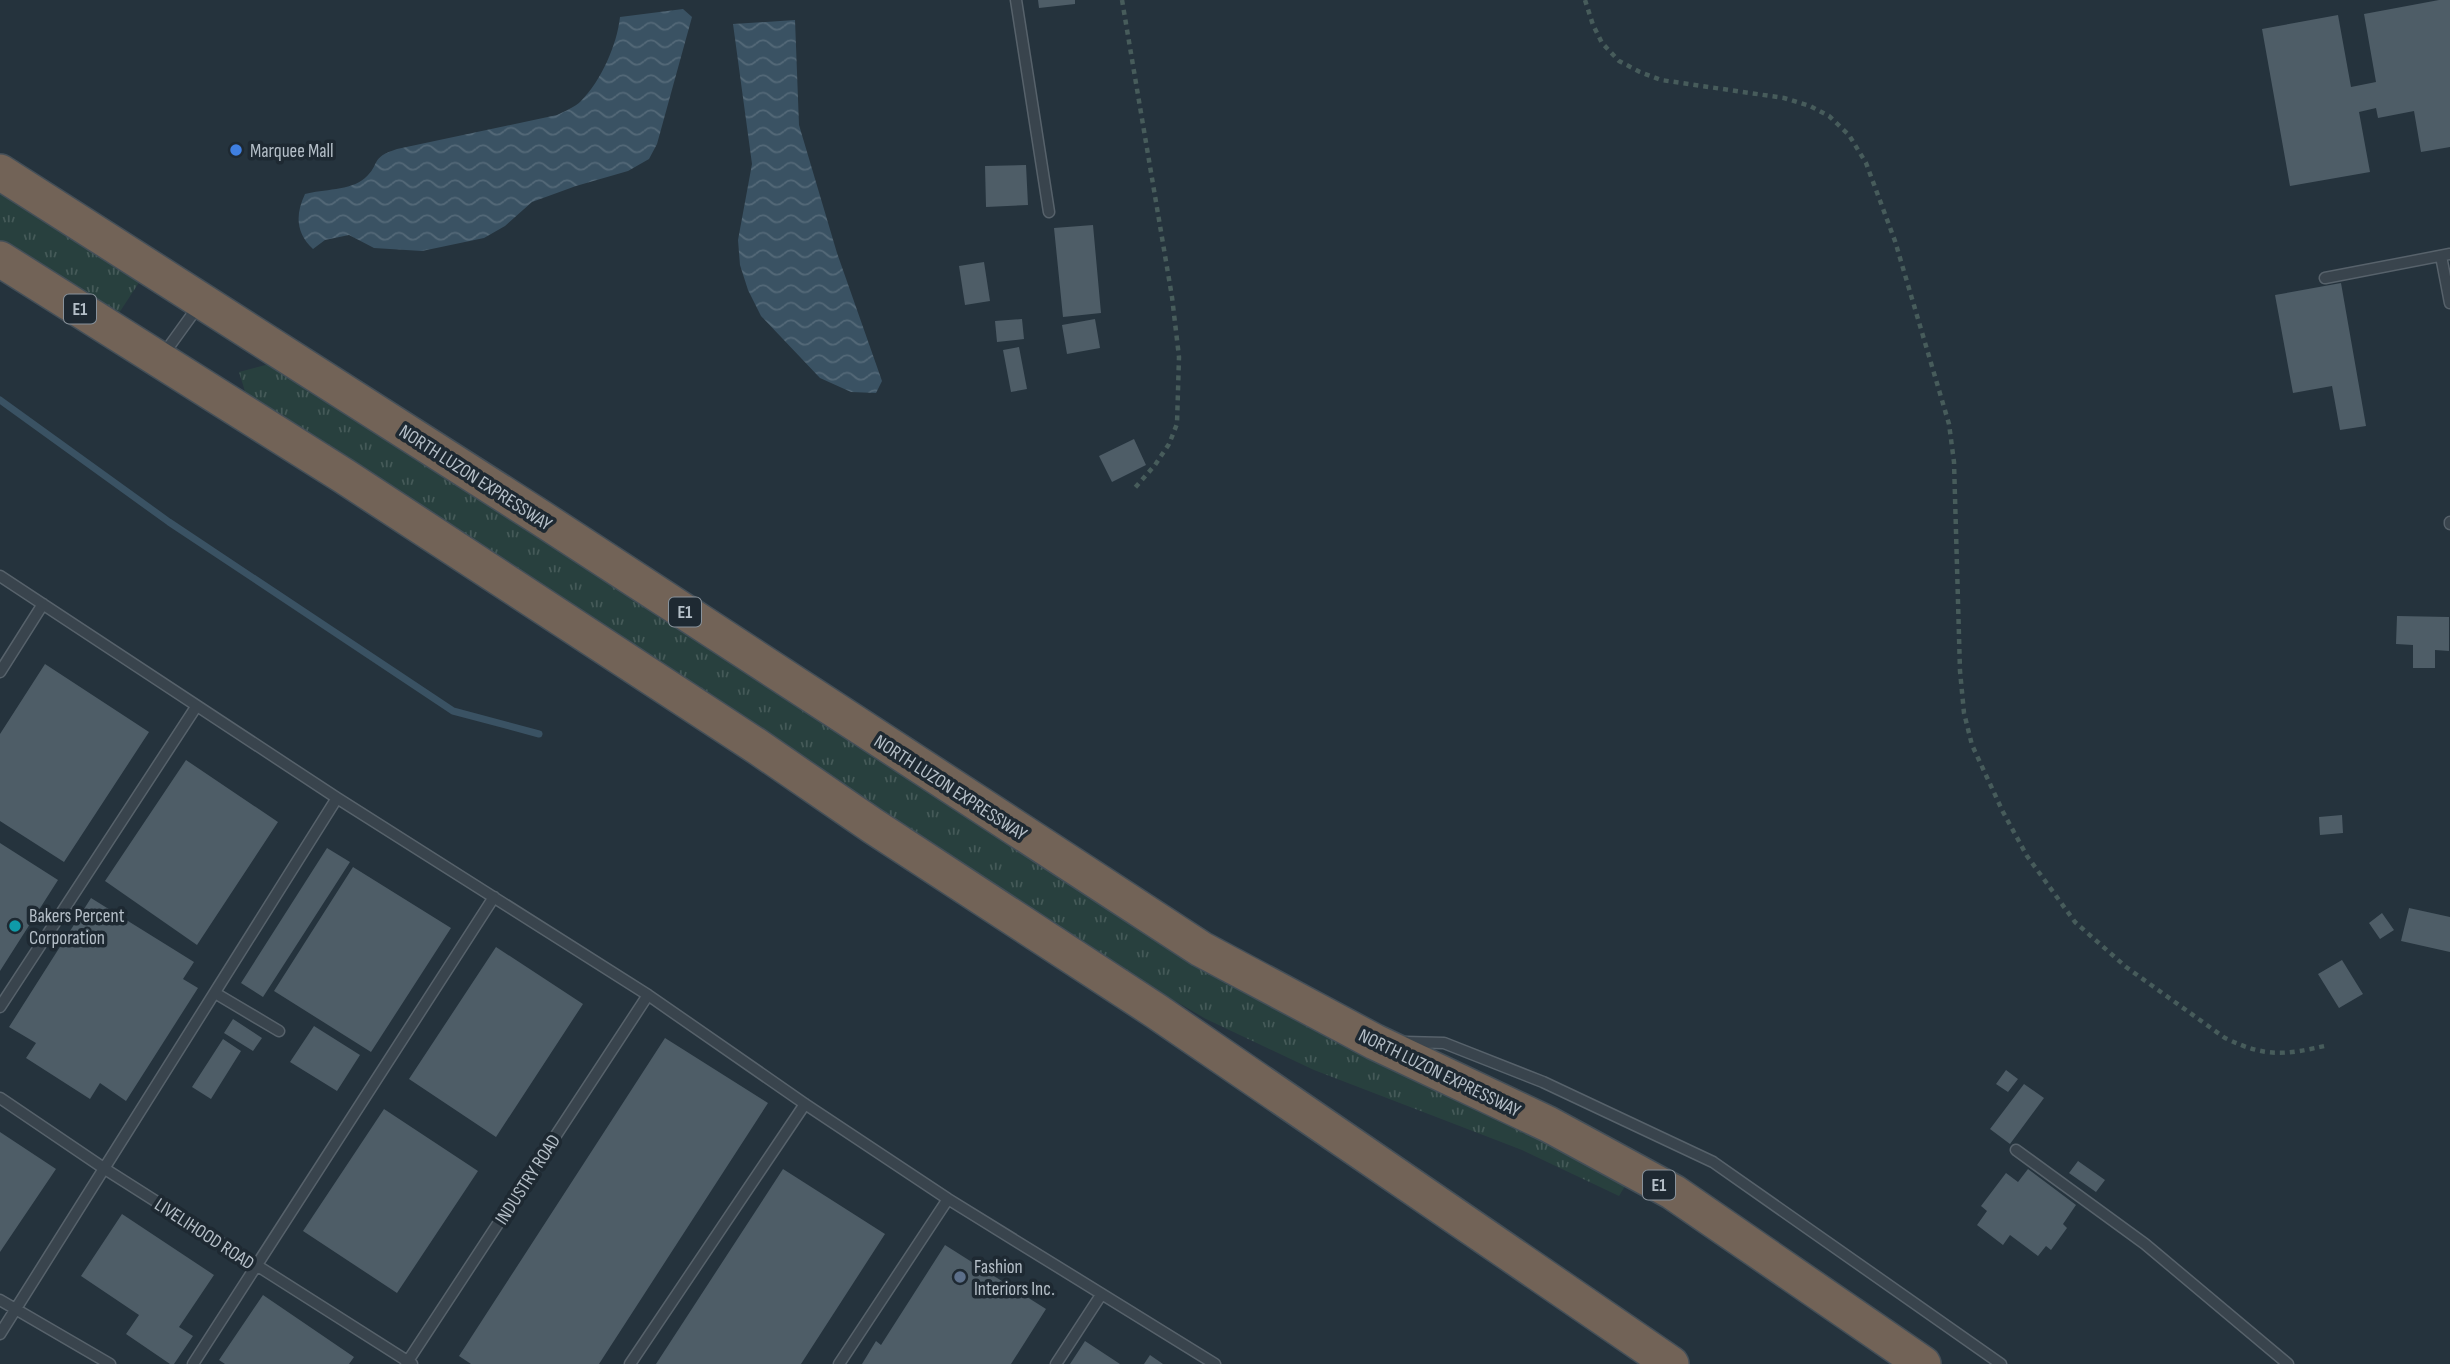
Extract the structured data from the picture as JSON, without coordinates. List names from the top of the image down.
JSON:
{
  "streets": {
    "highway": ["E1", "NORTH LUZON EXPRESSWAY"],
    "lane": ["INDUSTRY ROAD", "LIVELIHOOD ROAD"]
  },
  "crossings": [
    ["INDUSTRY ROAD", "LIVELIHOOD ROAD"]
  ],
  "places": ["Marquee Mall", "Bakers Percent Corporation", "Fashion Interiors Inc."]
}
